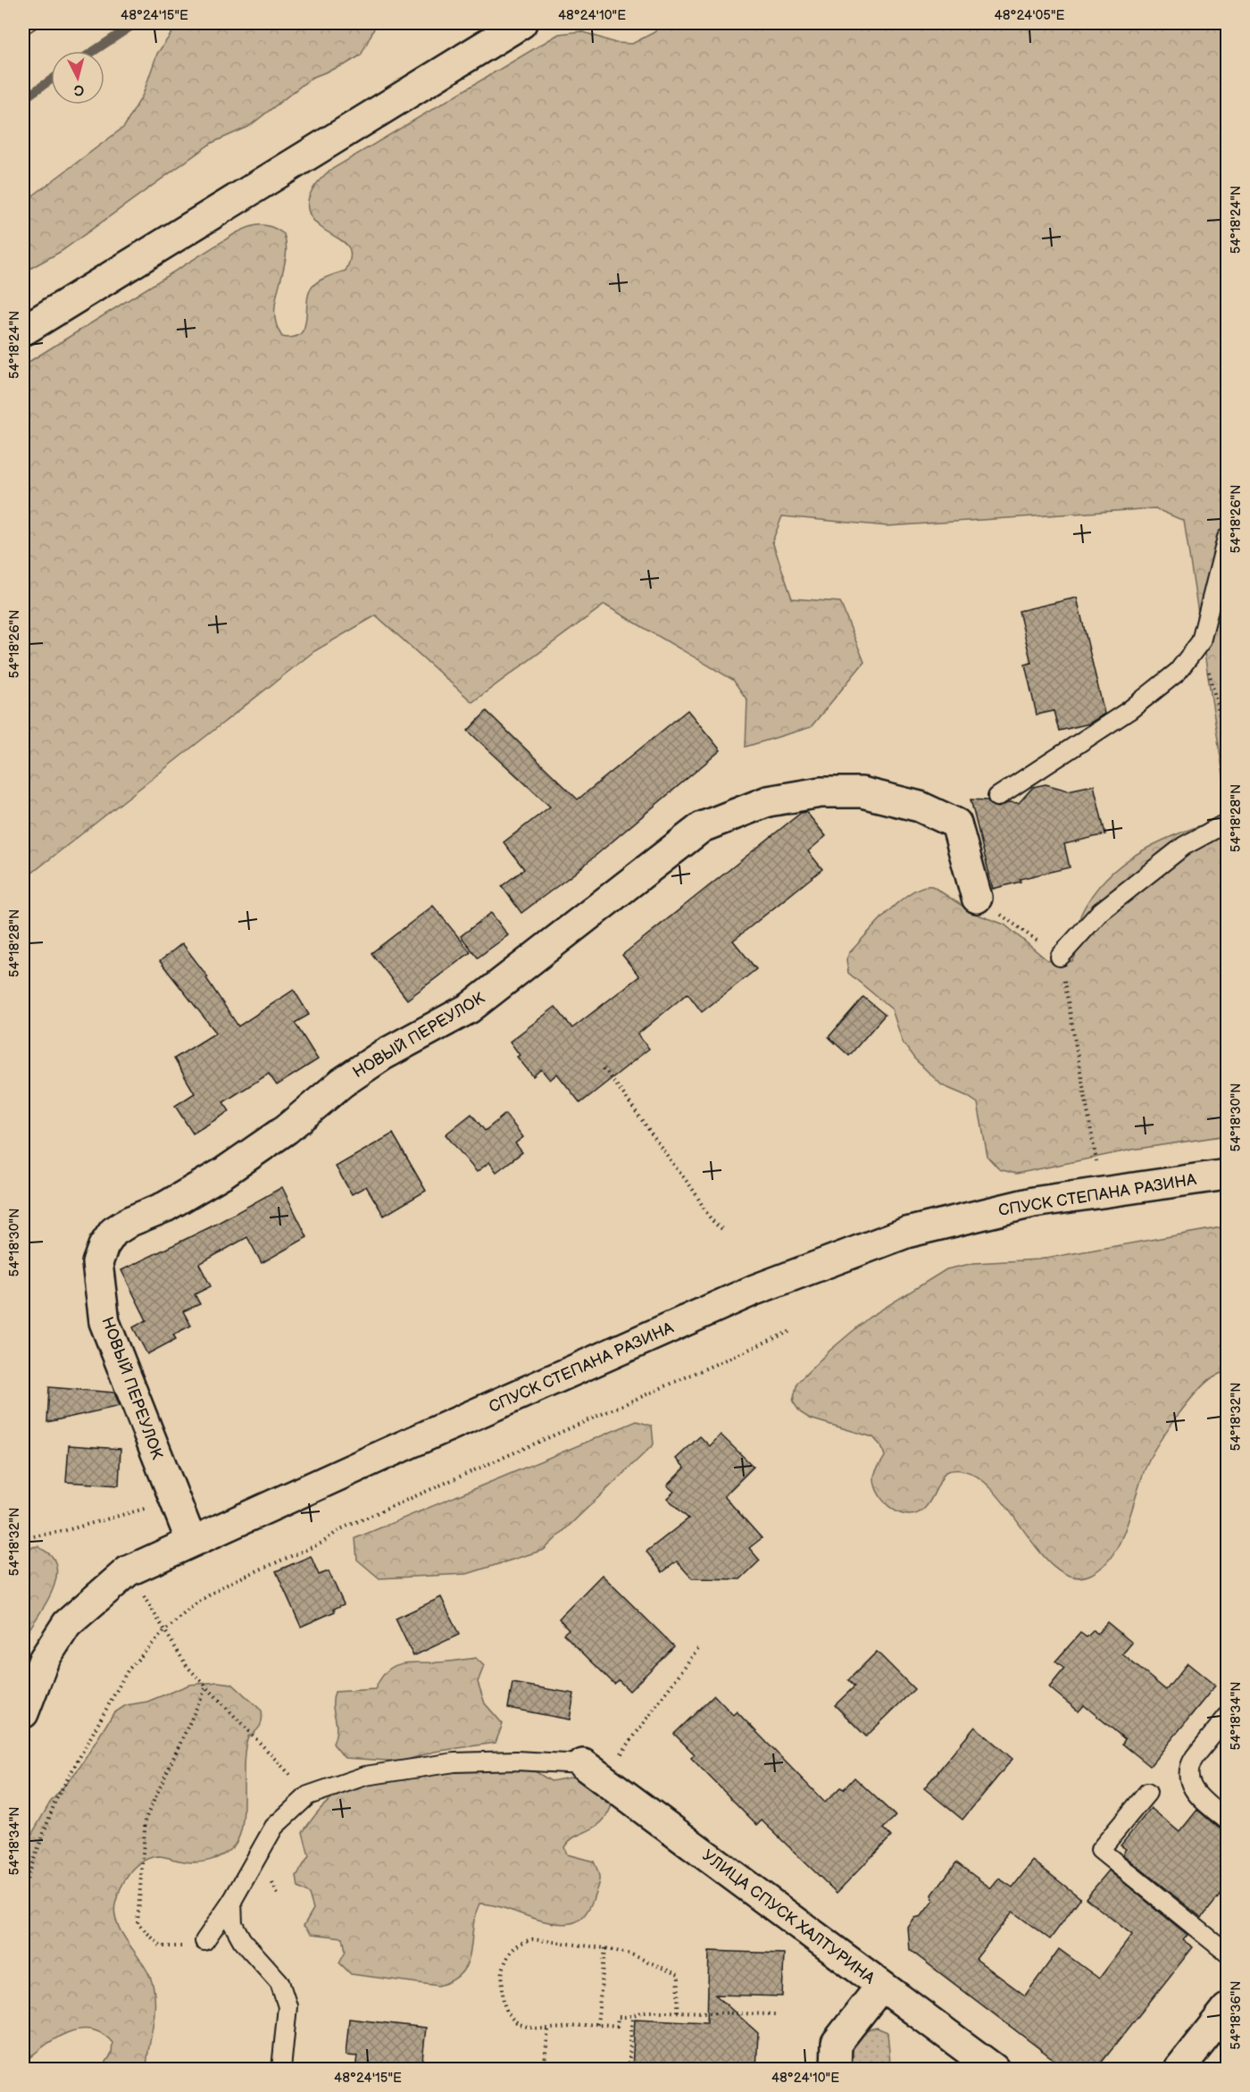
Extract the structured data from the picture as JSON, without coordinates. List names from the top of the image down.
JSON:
{
  "streets": {
    "street": ["НОВЫЙ ПЕРЕУЛОК", "СПУСК СТЕПАНА РАЗИНА", "УЛИЦА СПУСК ХАЛТУРИНА"]
  },
  "crossings": [
    ["НОВЫЙ ПЕРЕУЛОК", "СПУСК СТЕПАНА РАЗИНА"]
  ],
  "north": "bottom",
  "coordinates": [
    "48°24'15\"E",
    "48°24'10\"E",
    "48°24'05\"E",
    "54°18'24\"N",
    "54°18'26\"N",
    "54°18'28\"N",
    "54°18'30\"N",
    "54°18'32\"N",
    "54°18'34\"N",
    "54°18'36\"N"
  ]
}
